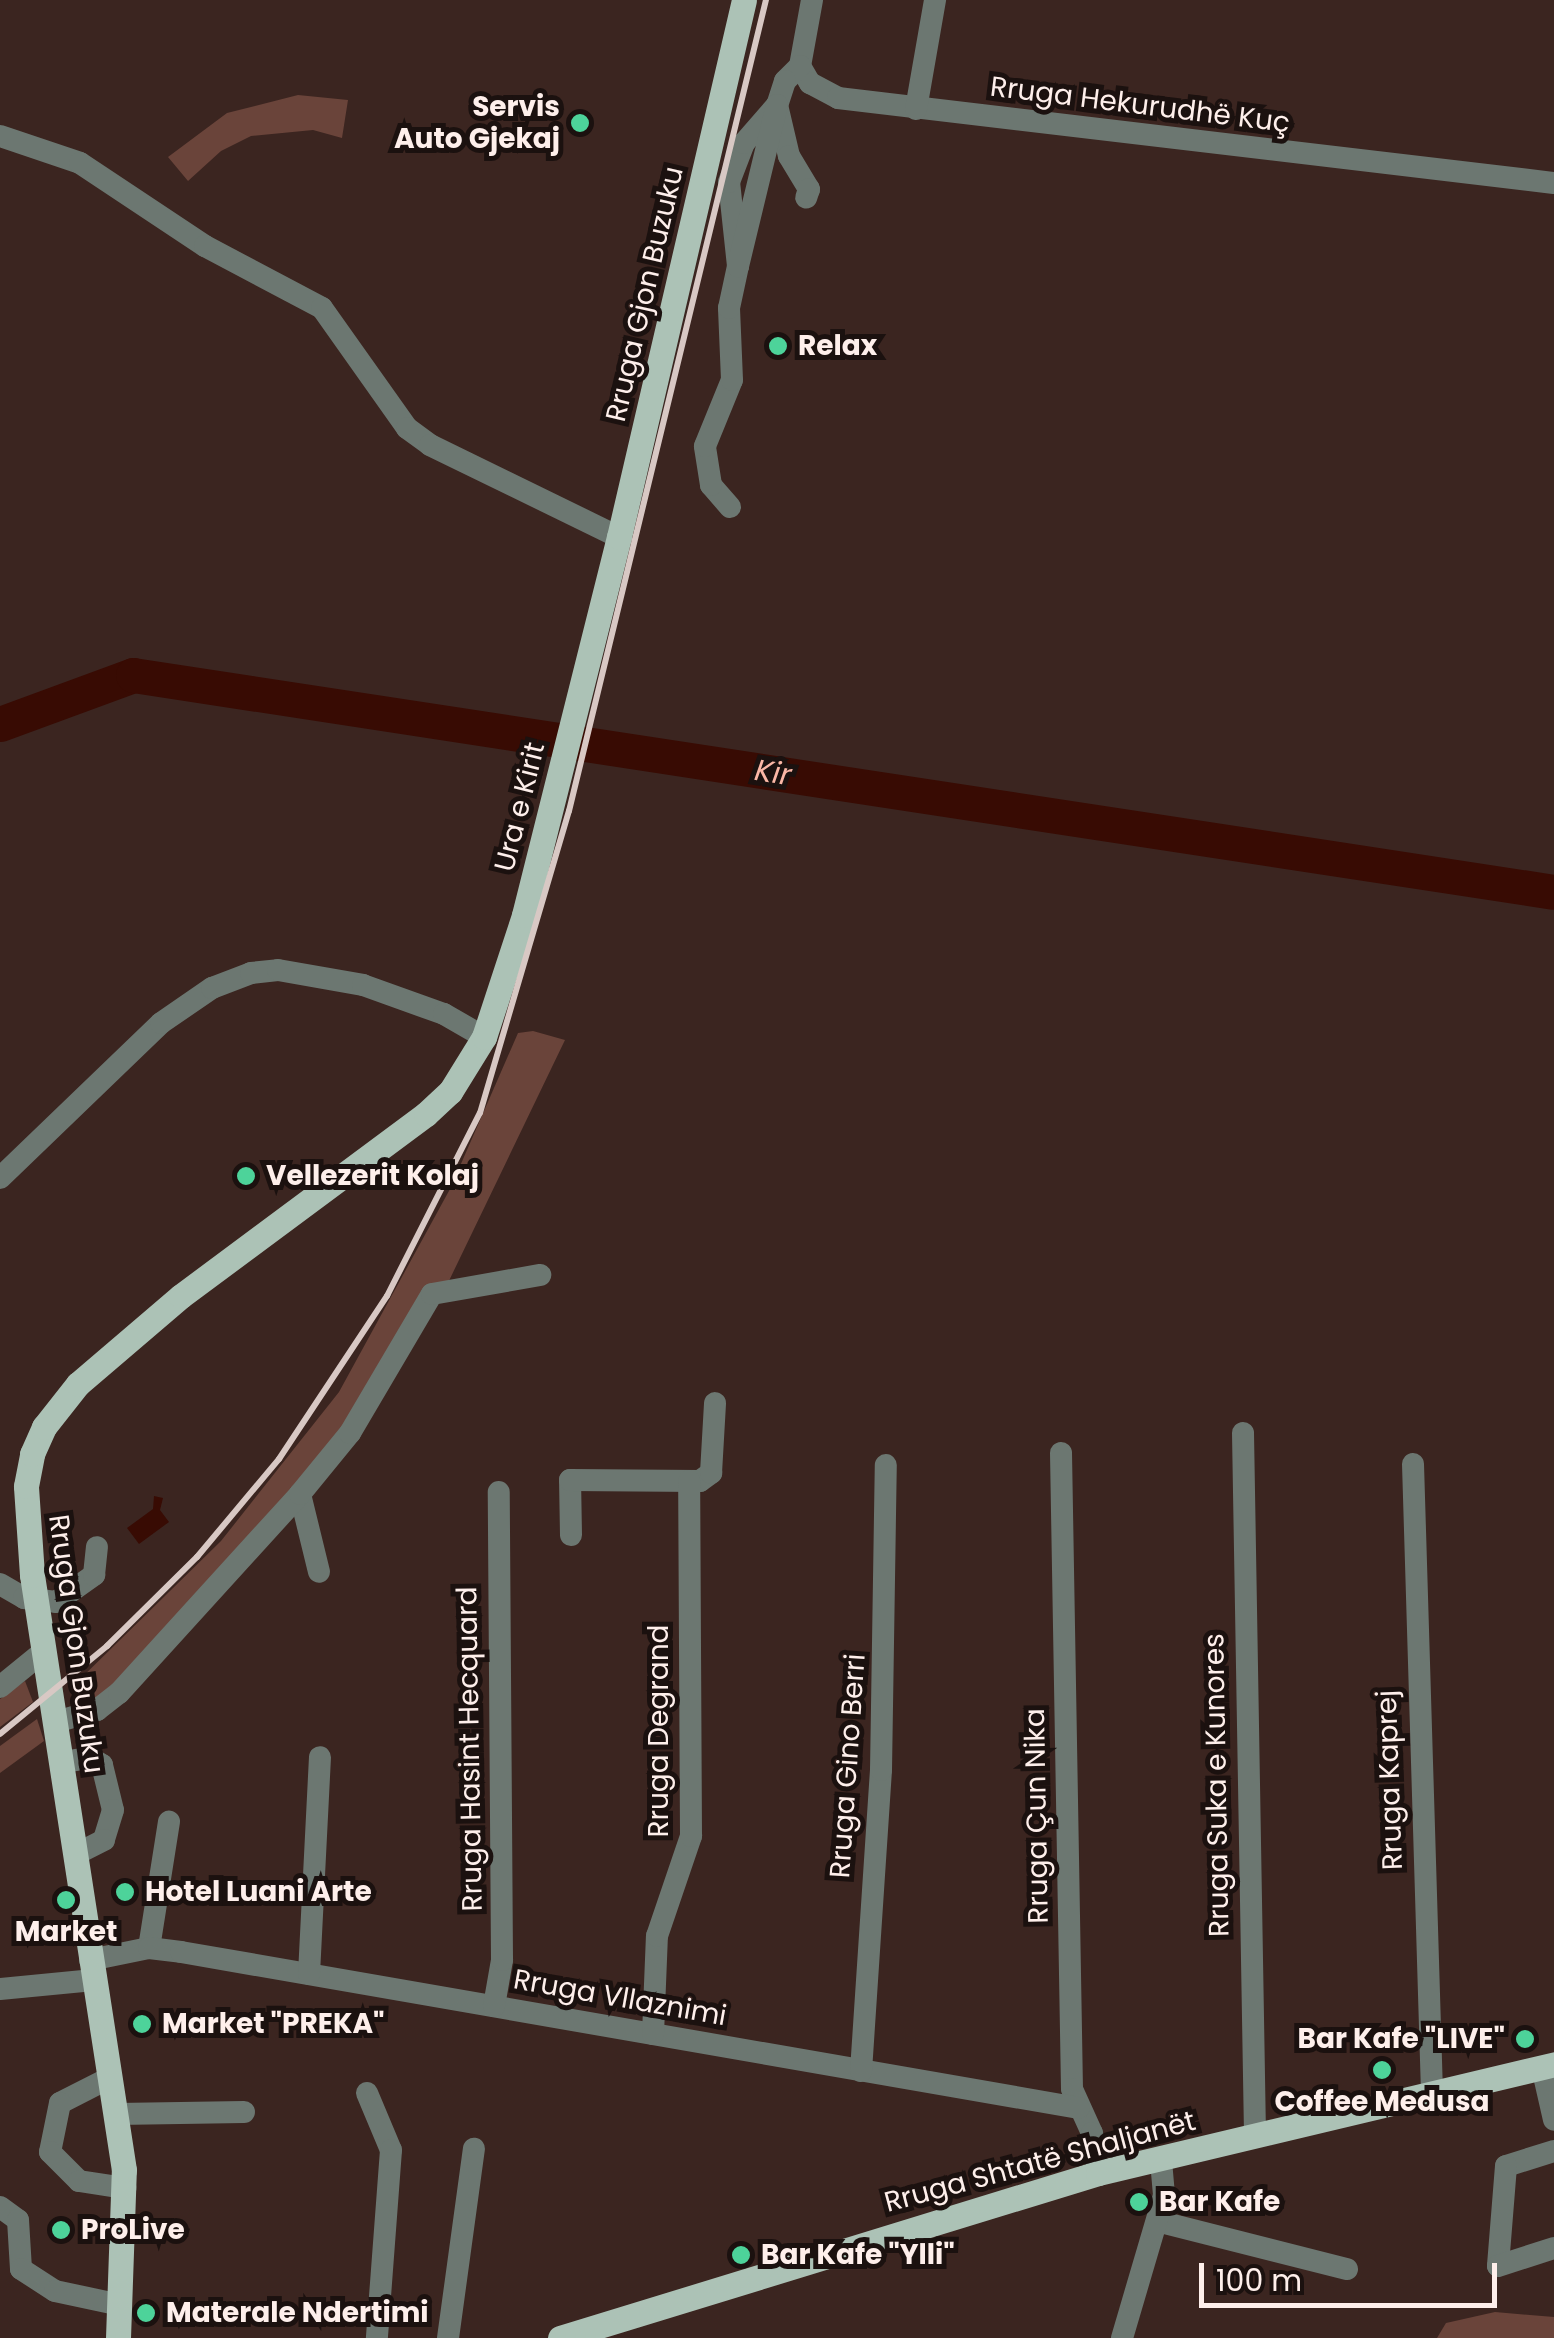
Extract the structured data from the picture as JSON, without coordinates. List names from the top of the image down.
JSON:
{
  "streets": {
    "main road": ["Rruga Gjon Buzuku", "Ura e Kirit", "Rruga Shtatë Shaljanët"],
    "street": [
      "Rruga Hekurudhë Kuç",
      "Rruga Degrand",
      "Rruga Hasint Hecquard",
      "Rruga Gino Berri",
      "Rruga Kaprej",
      "Rruga Suka e Kunores",
      "Rruga Çun Nika",
      "Rruga Vllaznimi"
    ]
  },
  "crossings": [
    ["Rruga Gjon Buzuku", "Ura e Kirit"],
    ["Rruga Gjon Buzuku", "Rruga Vllaznimi"],
    ["Rruga Degrand", "Rruga Vllaznimi"],
    ["Rruga Hasint Hecquard", "Rruga Vllaznimi"],
    ["Rruga Gino Berri", "Rruga Vllaznimi"],
    ["Rruga Kaprej", "Rruga Shtatë Shaljanët"],
    ["Rruga Suka e Kunores", "Rruga Shtatë Shaljanët"],
    ["Rruga Çun Nika", "Rruga Vllaznimi"],
    ["Rruga Çun Nika", "Rruga Shtatë Shaljanët"]
  ],
  "water": ["Kir"],
  "places": [
    "Servis Auto Gjekaj",
    "Relax",
    "Vellezerit Kolaj",
    "Hotel Luani Arte",
    "Market",
    "Market \"PREKA\"",
    "Bar Kafe \"LIVE\"",
    "Coffee Medusa",
    "Bar Kafe",
    "ProLive",
    "Bar Kafe \"Ylli\"",
    "Materale Ndertimi"
  ],
  "scale_bar": "100 m"
}
